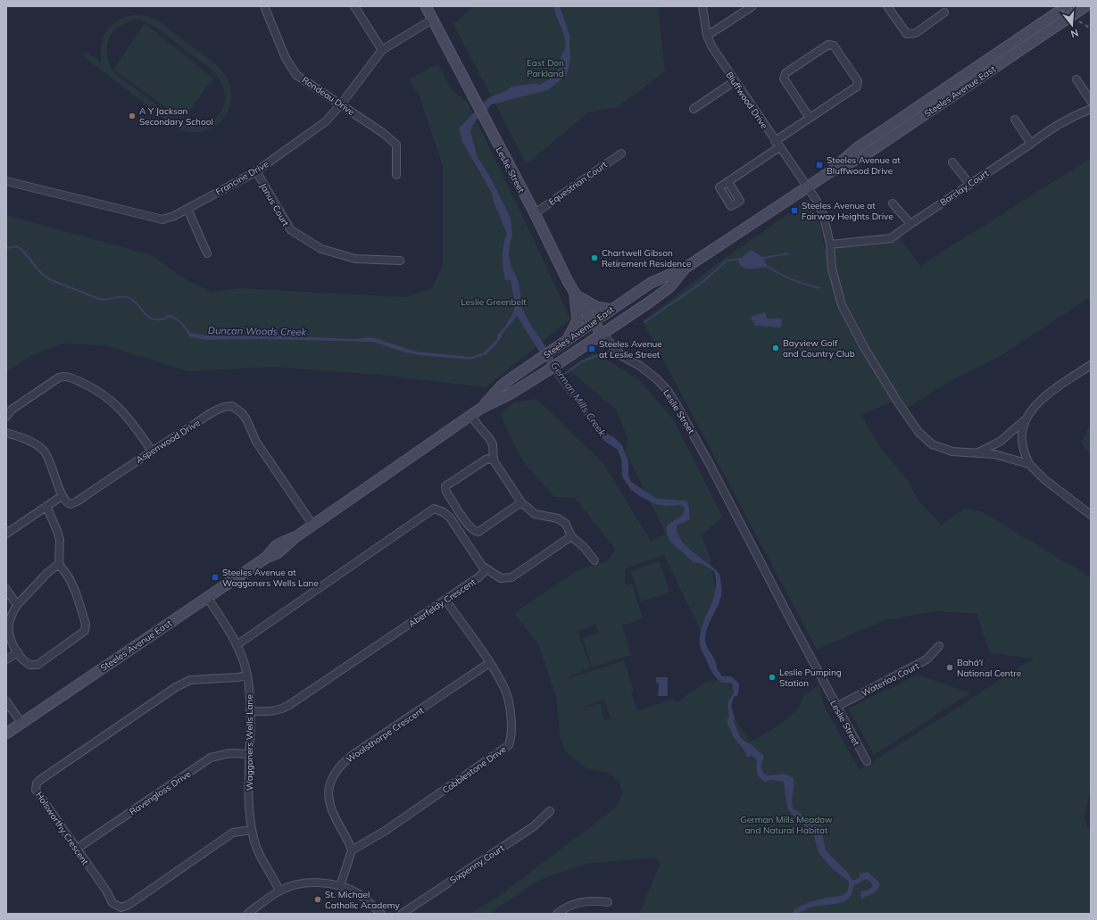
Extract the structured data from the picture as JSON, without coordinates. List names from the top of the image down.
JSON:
{
  "streets": {
    "main road": ["Steeles Avenue East", "Leslie Street"],
    "street": [
      "Rondeau Drive",
      "Bluffwood Drive",
      "Francine Drive",
      "Equestrian Court",
      "Barclay Court",
      "Janus Court",
      "Aspenwood Drive",
      "Aberfeldy Crescent",
      "Waterloo Court",
      "Woolsthorpe Crescent",
      "Waggoners Wells Lane",
      "Cobblestone Drive",
      "Ravengloss Drive",
      "Holsworthy Crescent",
      "Sixpenny Court"
    ]
  },
  "crossings": [
    ["Steeles Avenue East", "Bluffwood Drive"],
    ["Steeles Avenue East", "Leslie Street"],
    ["Steeles Avenue East", "Aspenwood Drive"],
    ["Steeles Avenue East", "Waggoners Wells Lane"],
    ["Rondeau Drive", "Francine Drive"],
    ["Bluffwood Drive", "Barclay Court"],
    ["Leslie Street", "Francine Drive"],
    ["Leslie Street", "Equestrian Court"],
    ["Leslie Street", "Waterloo Court"],
    ["Francine Drive", "Janus Court"],
    ["Aberfeldy Crescent", "Waggoners Wells Lane"],
    ["Aberfeldy Crescent", "Cobblestone Drive"],
    ["Woolsthorpe Crescent", "Cobblestone Drive"],
    ["Waggoners Wells Lane", "Ravengloss Drive"],
    ["Waggoners Wells Lane", "Holsworthy Crescent"],
    ["Ravengloss Drive", "Holsworthy Crescent"]
  ],
  "water": ["Duncan Woods Creek", "German Mills Creek"],
  "parks": ["East Don Parkland", "Leslie Greenbelt", "German Mills Meadow and Natural Habitat"],
  "places": {
    "other": [
      "A Y Jackson Secondary School",
      "Chartwell Gibson Retirement Residence",
      "Bayview Golf and Country Club",
      "Bahá'í National Centre",
      "Leslie Pumping Station",
      "St. Michael Catholic Academy"
    ],
    "transit": [
      "Steeles Avenue at Bluffwood Drive",
      "Steeles Avenue at Fairway Heights Drive",
      "Steeles Avenue at Leslie Street",
      "Steeles Avenue at Waggoners Wells Lane"
    ]
  },
  "north": "bottom"
}
